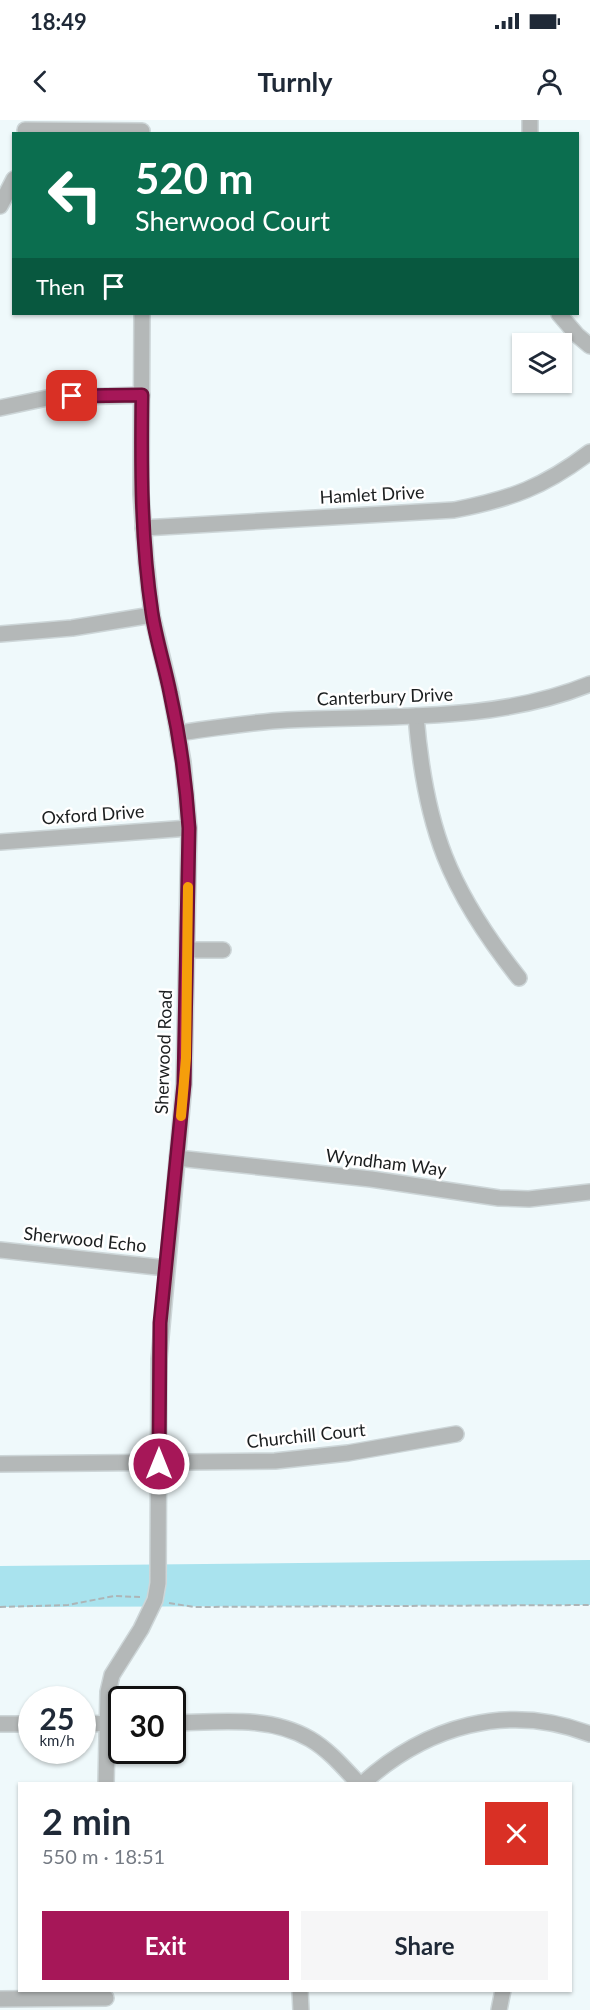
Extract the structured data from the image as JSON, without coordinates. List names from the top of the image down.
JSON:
{
  "streets": {
    "street": [
      "Hamlet Drive",
      "Canterbury Drive",
      "Oxford Drive",
      "Sherwood Road",
      "Wyndham Way",
      "Sherwood Echo",
      "Churchill Court"
    ]
  },
  "crossings": [
    ["Hamlet Drive", "Sherwood Road"],
    ["Canterbury Drive", "Sherwood Road"],
    ["Oxford Drive", "Sherwood Road"],
    ["Sherwood Road", "Wyndham Way"],
    ["Sherwood Road", "Sherwood Echo"],
    ["Sherwood Road", "Churchill Court"]
  ],
  "page": {
    "status": "18:49",
    "header": "Turnly",
    "turn": ["520 m", "Sherwood Court"],
    "then": "Then",
    "speed": "25 km/h",
    "limit": "30",
    "heading": ["2 min", "550 m · 18:51"],
    "buttons": ["Exit", "Share"]
  }
}
